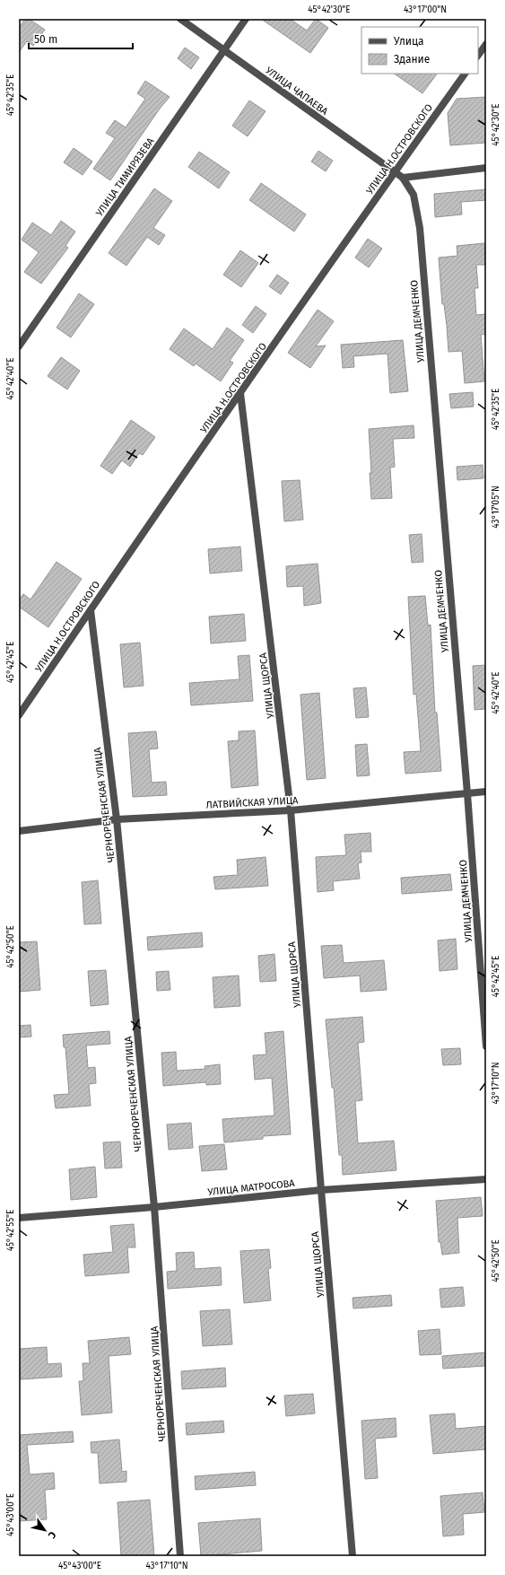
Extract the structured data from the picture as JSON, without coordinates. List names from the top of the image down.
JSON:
{
  "streets": {
    "street": [
      "УЛИЦА ЧАПАЕВА",
      "УЛИЦА Н.ОСТРОВСКОГО",
      "УЛИЦА ТИМИРЯЗЕВА",
      "УЛИЦА ДЕМЧЕНКО",
      "УЛИЦА ЩОРСА",
      "ЛАТВИЙСКАЯ УЛИЦА",
      "ЧЕРНОРЕЧЕНСКАЯ УЛИЦА",
      "УЛИЦА МАТРОСОВА"
    ]
  },
  "crossings": [
    ["УЛИЦА ЧАПАЕВА", "УЛИЦА Н.ОСТРОВСКОГО"],
    ["УЛИЦА ЧАПАЕВА", "УЛИЦА ТИМИРЯЗЕВА"],
    ["УЛИЦА ЧАПАЕВА", "УЛИЦА ДЕМЧЕНКО"],
    ["УЛИЦА Н.ОСТРОВСКОГО", "УЛИЦА ЩОРСА"],
    ["УЛИЦА Н.ОСТРОВСКОГО", "ЧЕРНОРЕЧЕНСКАЯ УЛИЦА"],
    ["УЛИЦА ДЕМЧЕНКО", "ЛАТВИЙСКАЯ УЛИЦА"],
    ["УЛИЦА ЩОРСА", "ЛАТВИЙСКАЯ УЛИЦА"],
    ["УЛИЦА ЩОРСА", "УЛИЦА МАТРОСОВА"],
    ["ЛАТВИЙСКАЯ УЛИЦА", "ЧЕРНОРЕЧЕНСКАЯ УЛИЦА"],
    ["ЧЕРНОРЕЧЕНСКАЯ УЛИЦА", "УЛИЦА МАТРОСОВА"]
  ],
  "legend": ["Улица", "Здание"],
  "scale_bar": "50 m",
  "north": "bottom right",
  "coordinates": [
    "45°42'30\"E",
    "43°17'00\"N",
    "45°42'35\"E",
    "45°42'40\"E",
    "43°17'05\"N",
    "45°42'45\"E",
    "45°42'50\"E",
    "43°17'10\"N",
    "45°42'55\"E",
    "45°43'00\"E"
  ]
}
